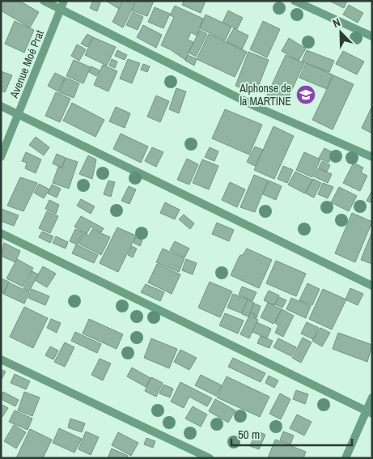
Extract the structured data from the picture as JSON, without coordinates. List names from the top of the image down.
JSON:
{
  "streets": {
    "street": ["Avenue Moé Prat"]
  },
  "places": {
    "school or university": ["Alphonse de la MARTINE"]
  },
  "scale_bar": "50 m",
  "north": "top left"
}
